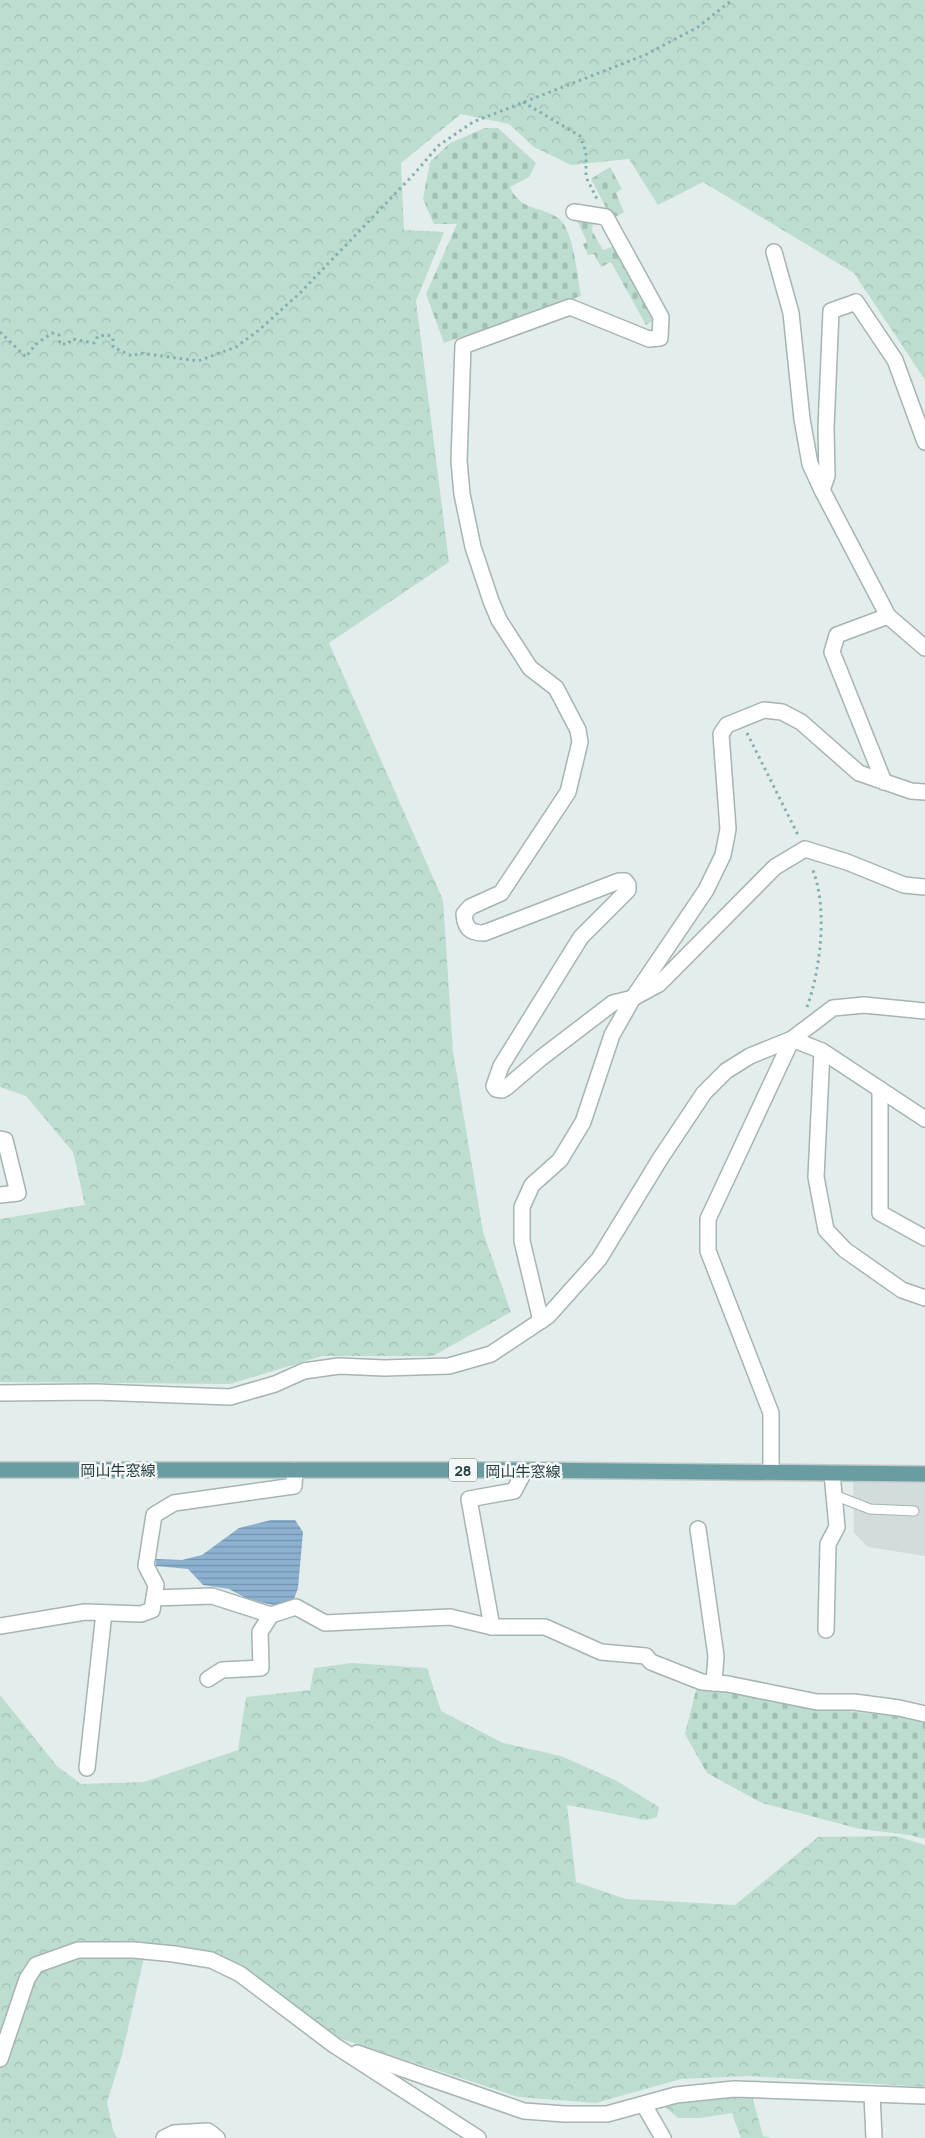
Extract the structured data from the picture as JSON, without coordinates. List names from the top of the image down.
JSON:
{
  "streets": {
    "main road": ["岡山牛窓線", "28"]
  }
}
